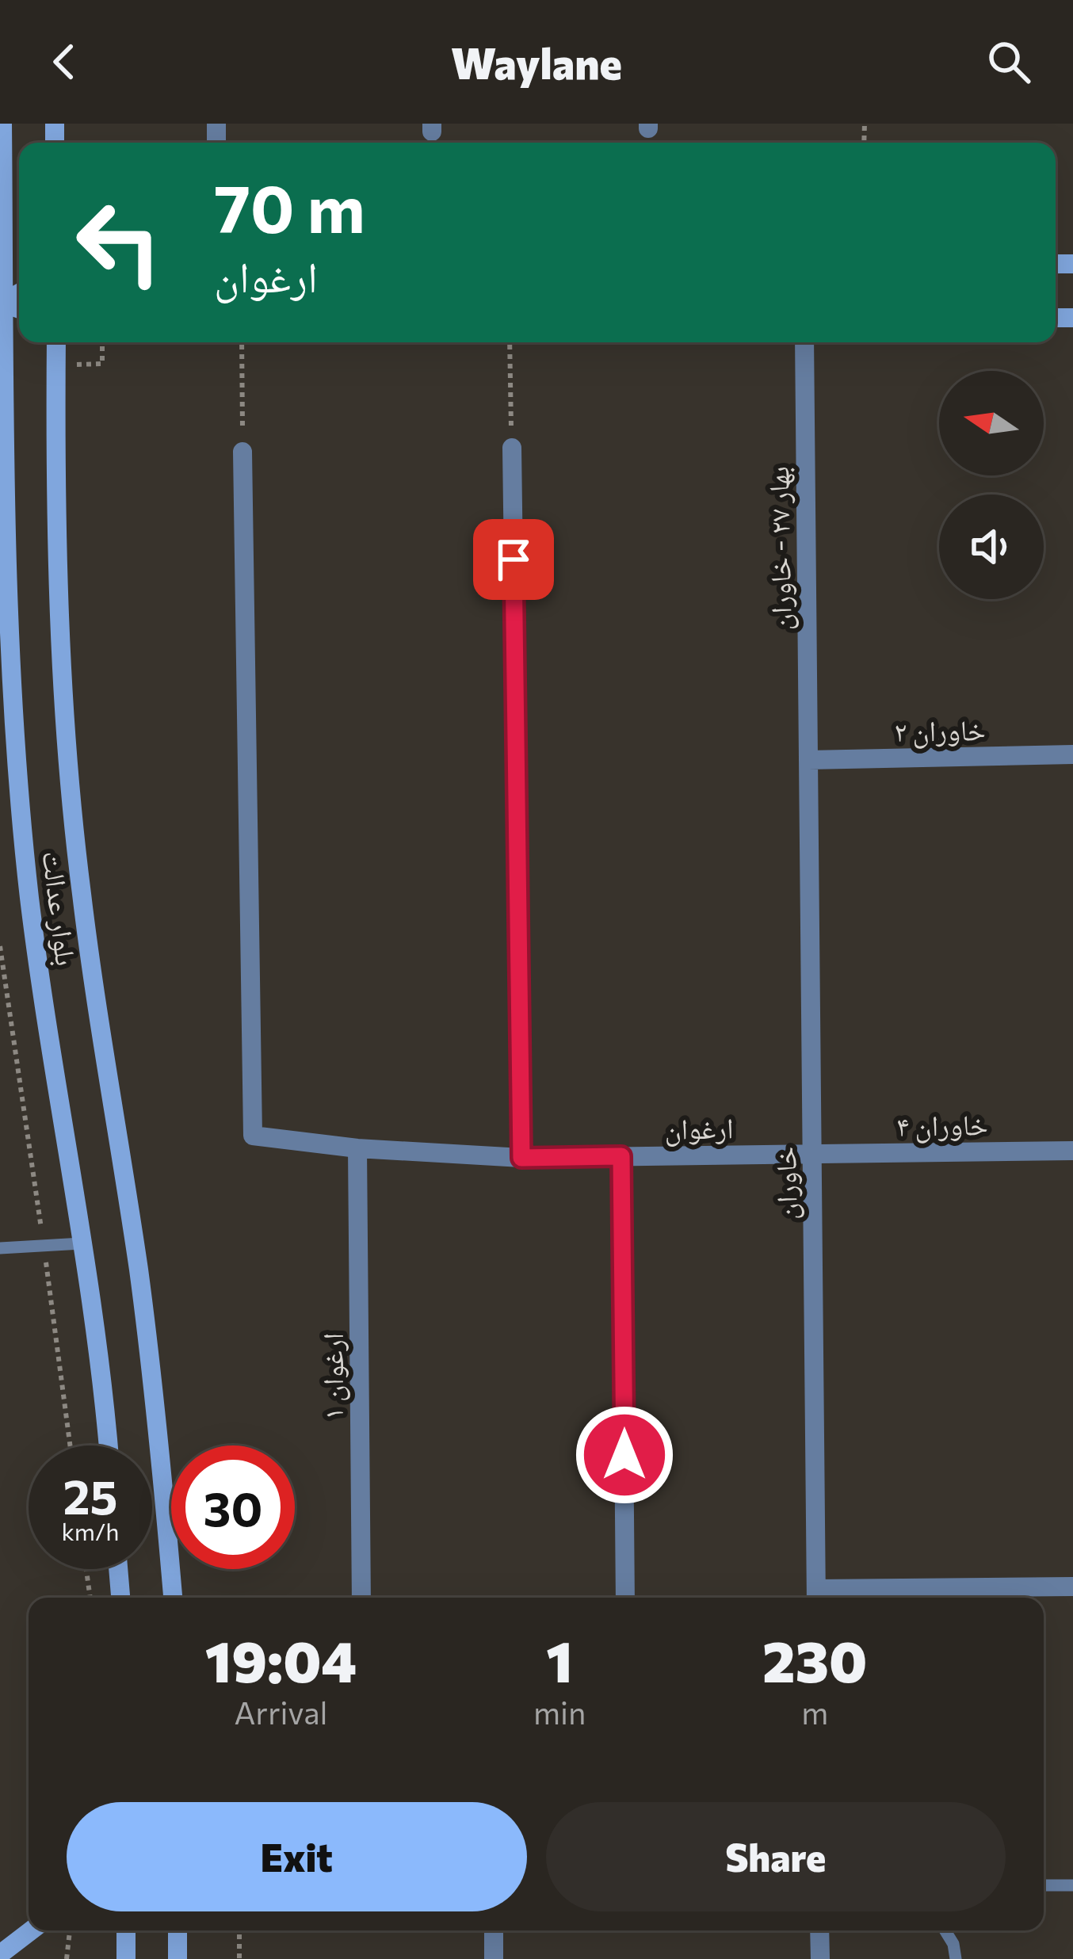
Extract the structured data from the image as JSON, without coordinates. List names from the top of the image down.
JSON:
{
  "streets": {
    "main road": ["بلوار عدالت"],
    "street": [
      "بهار ۲۷ - خاوران",
      "خاوران ۲",
      "خاوران ۴",
      "ارغوان",
      "خاوران",
      "ارغوان ۱"
    ]
  },
  "crossings": [
    ["بهار ۲۷ - خاوران", "خاوران ۲"],
    ["بهار ۲۷ - خاوران", "خاوران"],
    ["خاوران ۲", "خاوران"],
    ["خاوران ۴", "ارغوان"],
    ["خاوران ۴", "خاوران"],
    ["ارغوان", "خاوران"],
    ["ارغوان", "ارغوان ۱"]
  ],
  "north": "left",
  "page": {
    "header": "Waylane",
    "turn": ["70 m", "ارغوان"],
    "speed": "25 km/h",
    "limit": "30",
    "eta": [
      "19:04",
      "Arrival",
      "1",
      "min",
      "230",
      "m"
    ],
    "buttons": ["Exit", "Share"]
  }
}
